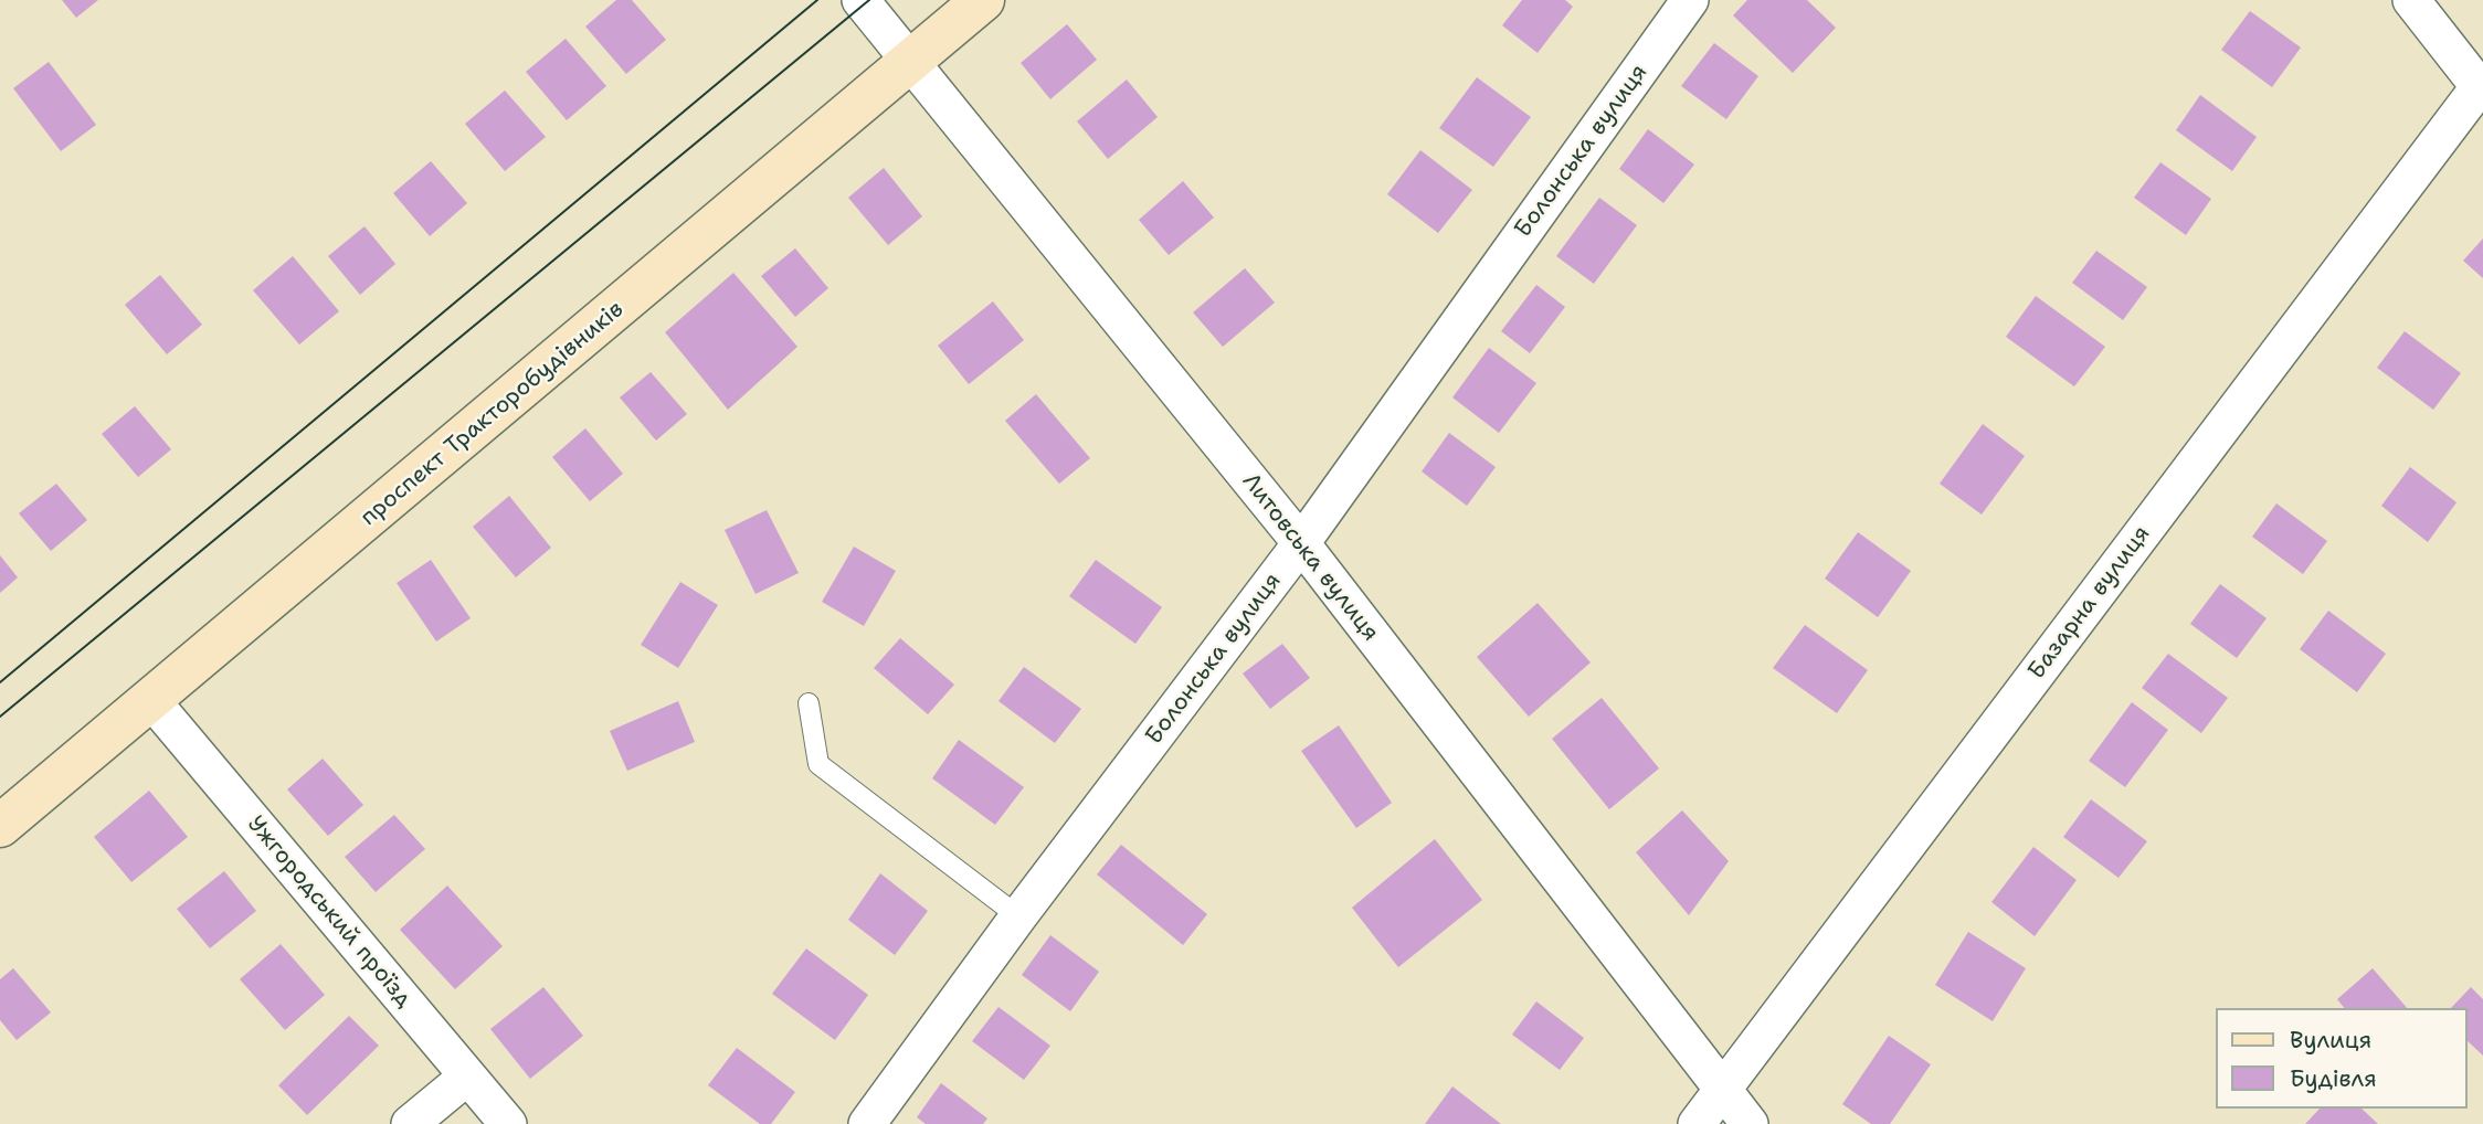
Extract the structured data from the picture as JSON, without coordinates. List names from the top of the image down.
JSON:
{
  "streets": {
    "main road": ["проспект Тракторобудівників"],
    "street": [
      "Болонська вулиця",
      "Литовська вулиця",
      "Базарна вулиця",
      "Ужгородський проїзд"
    ]
  },
  "crossings": [
    ["Болонська вулиця", "Литовська вулиця"],
    ["проспект Тракторобудівників", "Литовська вулиця"],
    ["проспект Тракторобудівників", "Ужгородський проїзд"],
    ["Литовська вулиця", "Базарна вулиця"]
  ],
  "legend": ["Вулиця", "Будівля"]
}
